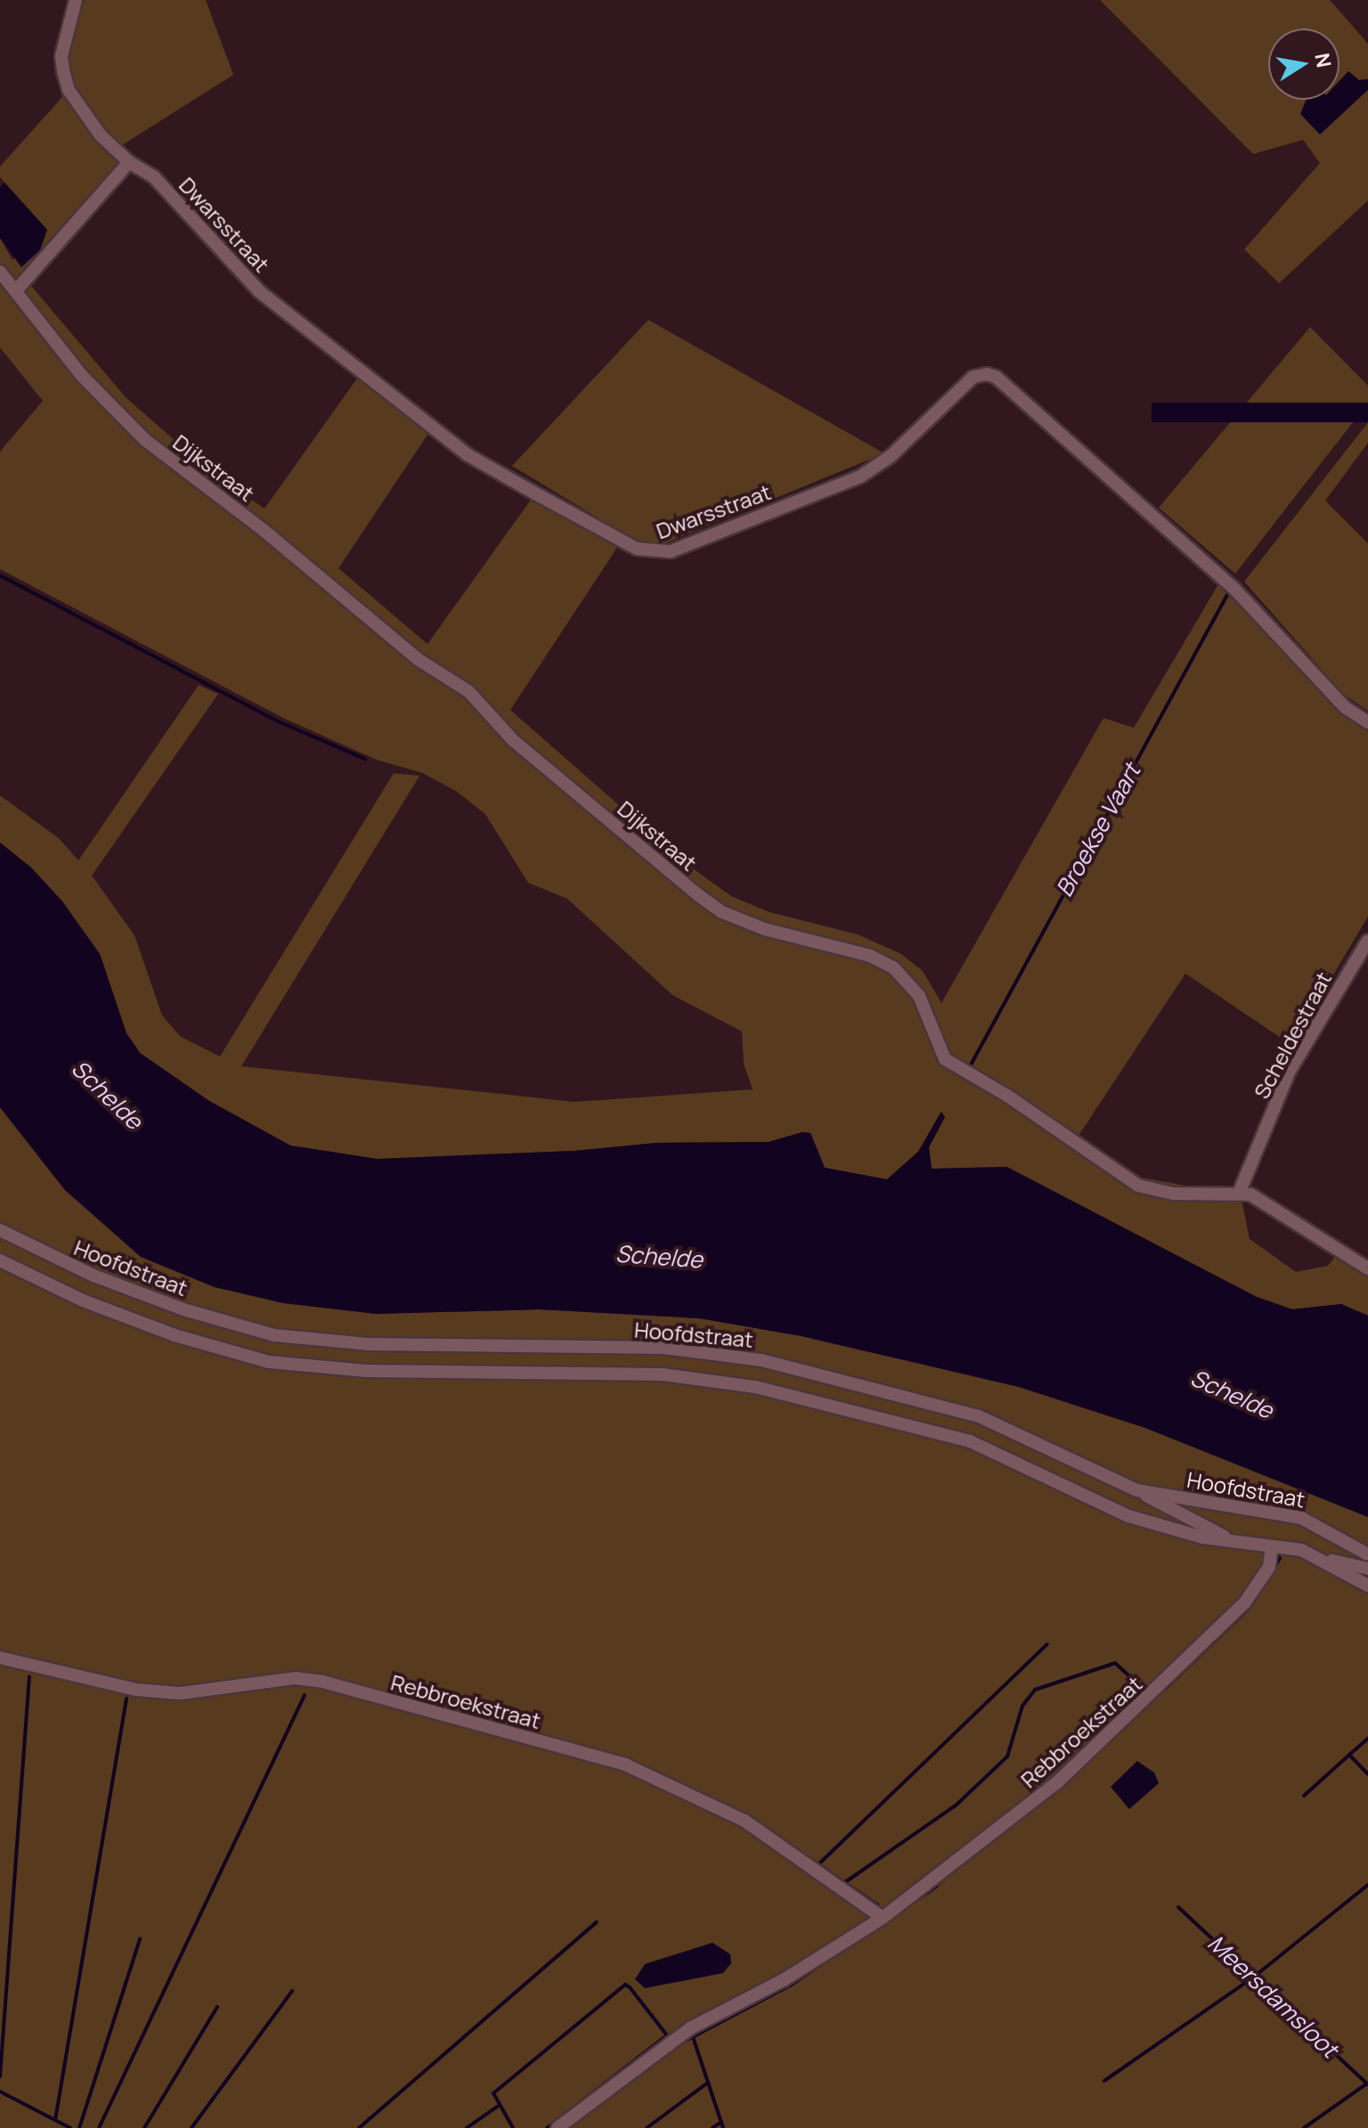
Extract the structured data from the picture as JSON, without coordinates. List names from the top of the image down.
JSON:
{
  "streets": {
    "street": [
      "Dwarsstraat",
      "Dijkstraat",
      "Scheldestraat",
      "Hoofdstraat",
      "Rebbroekstraat"
    ]
  },
  "crossings": [
    ["Dijkstraat", "Scheldestraat"],
    ["Hoofdstraat", "Rebbroekstraat"]
  ],
  "water": ["Broekse Vaart", "Schelde", "Meersdamsloot"],
  "north": "right"
}
